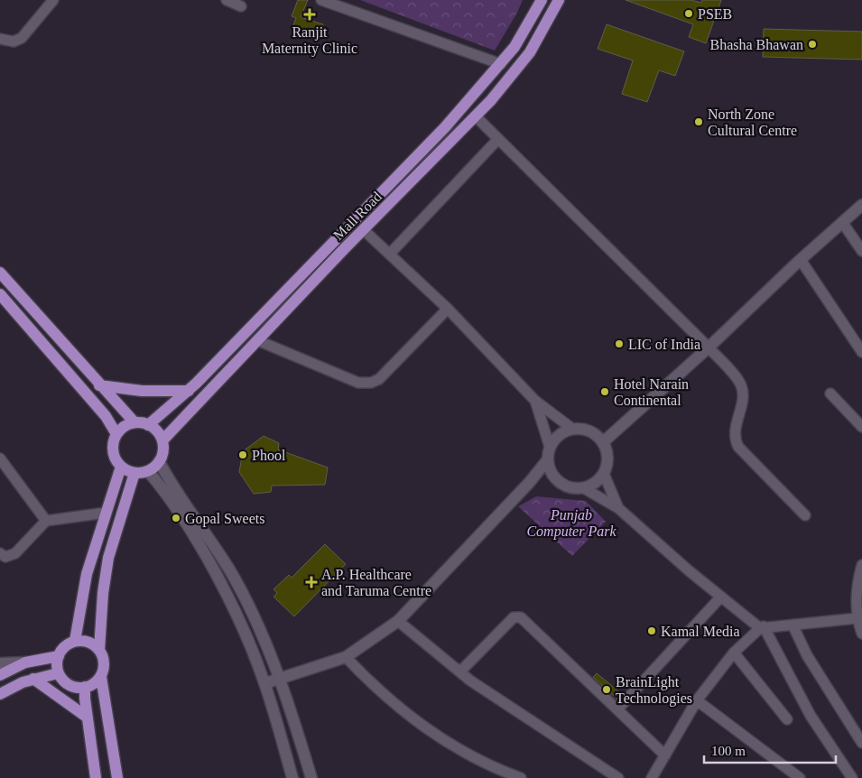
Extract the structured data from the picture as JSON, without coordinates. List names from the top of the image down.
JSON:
{
  "streets": {
    "main road": ["Mall Road"]
  },
  "parks": ["Punjab Computer Park"],
  "places": {
    "other": [
      "PSEB",
      "Bhasha Bhawan",
      "North Zone Cultural Centre",
      "LIC of India",
      "Hotel Narain Continental",
      "Phool",
      "Gopal Sweets",
      "Kamal Media",
      "BrainLight Technologies"
    ],
    "health": ["Ranjit Maternity Clinic", "A.P. Healthcare and Taruma Centre"]
  },
  "scale_bar": "100 m"
}
